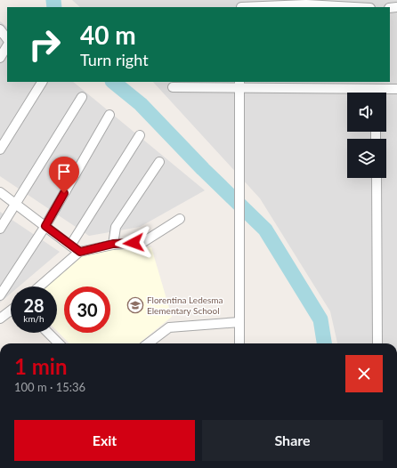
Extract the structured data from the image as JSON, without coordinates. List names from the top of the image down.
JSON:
{
  "places": {
    "school or university": ["Florentina Ledesma Elementary School"]
  },
  "page": {
    "turn": ["40 m", "Turn right"],
    "speed": "28 km/h",
    "limit": "30",
    "heading": ["1 min", "100 m · 15:36"],
    "buttons": ["Exit", "Share"]
  }
}
